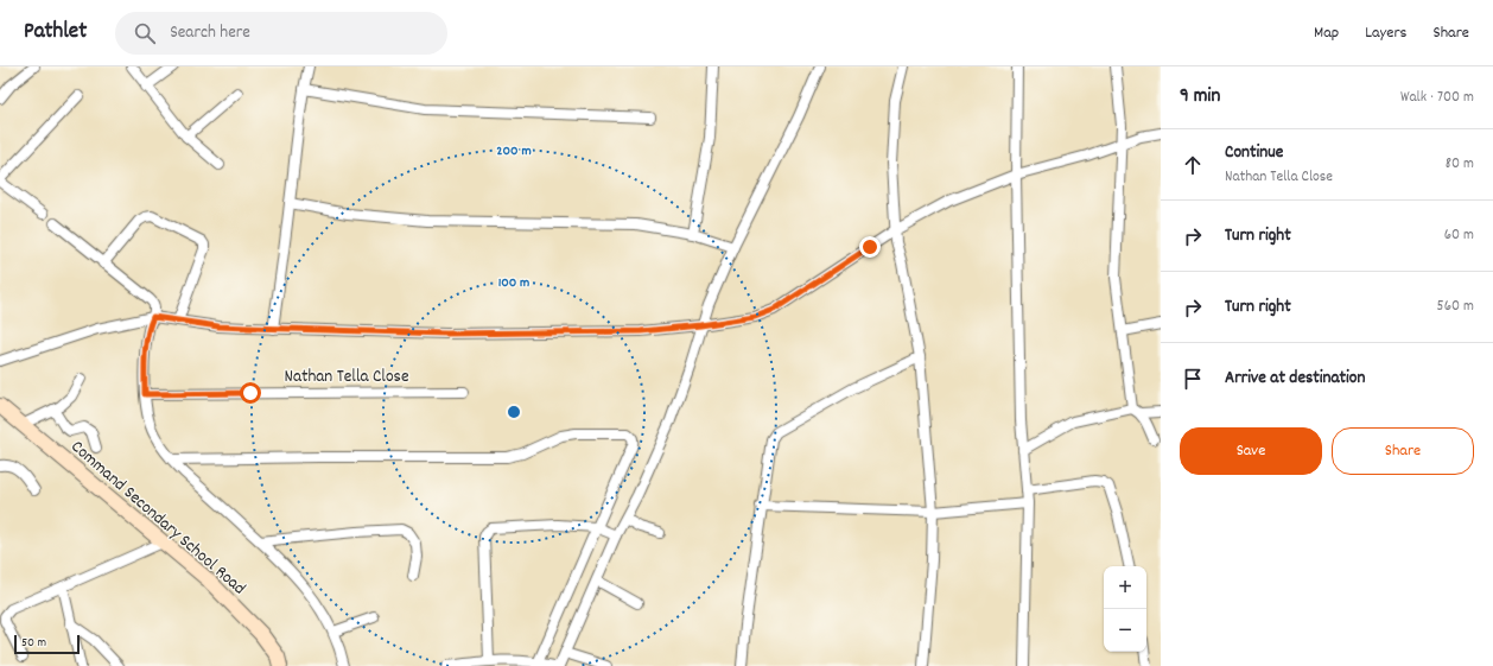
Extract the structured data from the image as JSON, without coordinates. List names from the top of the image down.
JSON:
{
  "streets": {
    "main road": ["Command Secondary School Road"],
    "street": ["Nathan Tella Close"]
  },
  "scale_bar": "50 m",
  "page": {
    "header": "Pathlet",
    "search": "Search here",
    "nav": ["Map", "Layers", "Share"],
    "heading": ["9 min", "Walk · 700 m"],
    "list": [
      ["Continue", "Nathan Tella Close", "80 m"],
      ["Turn right", "60 m"],
      ["Turn right", "560 m"],
      "Arrive at destination"
    ],
    "buttons": ["Save", "Share"],
    "map_buttons": ["+", "−"],
    "scale": "50 m"
  },
  "rings": ["200 m", "100 m"]
}
